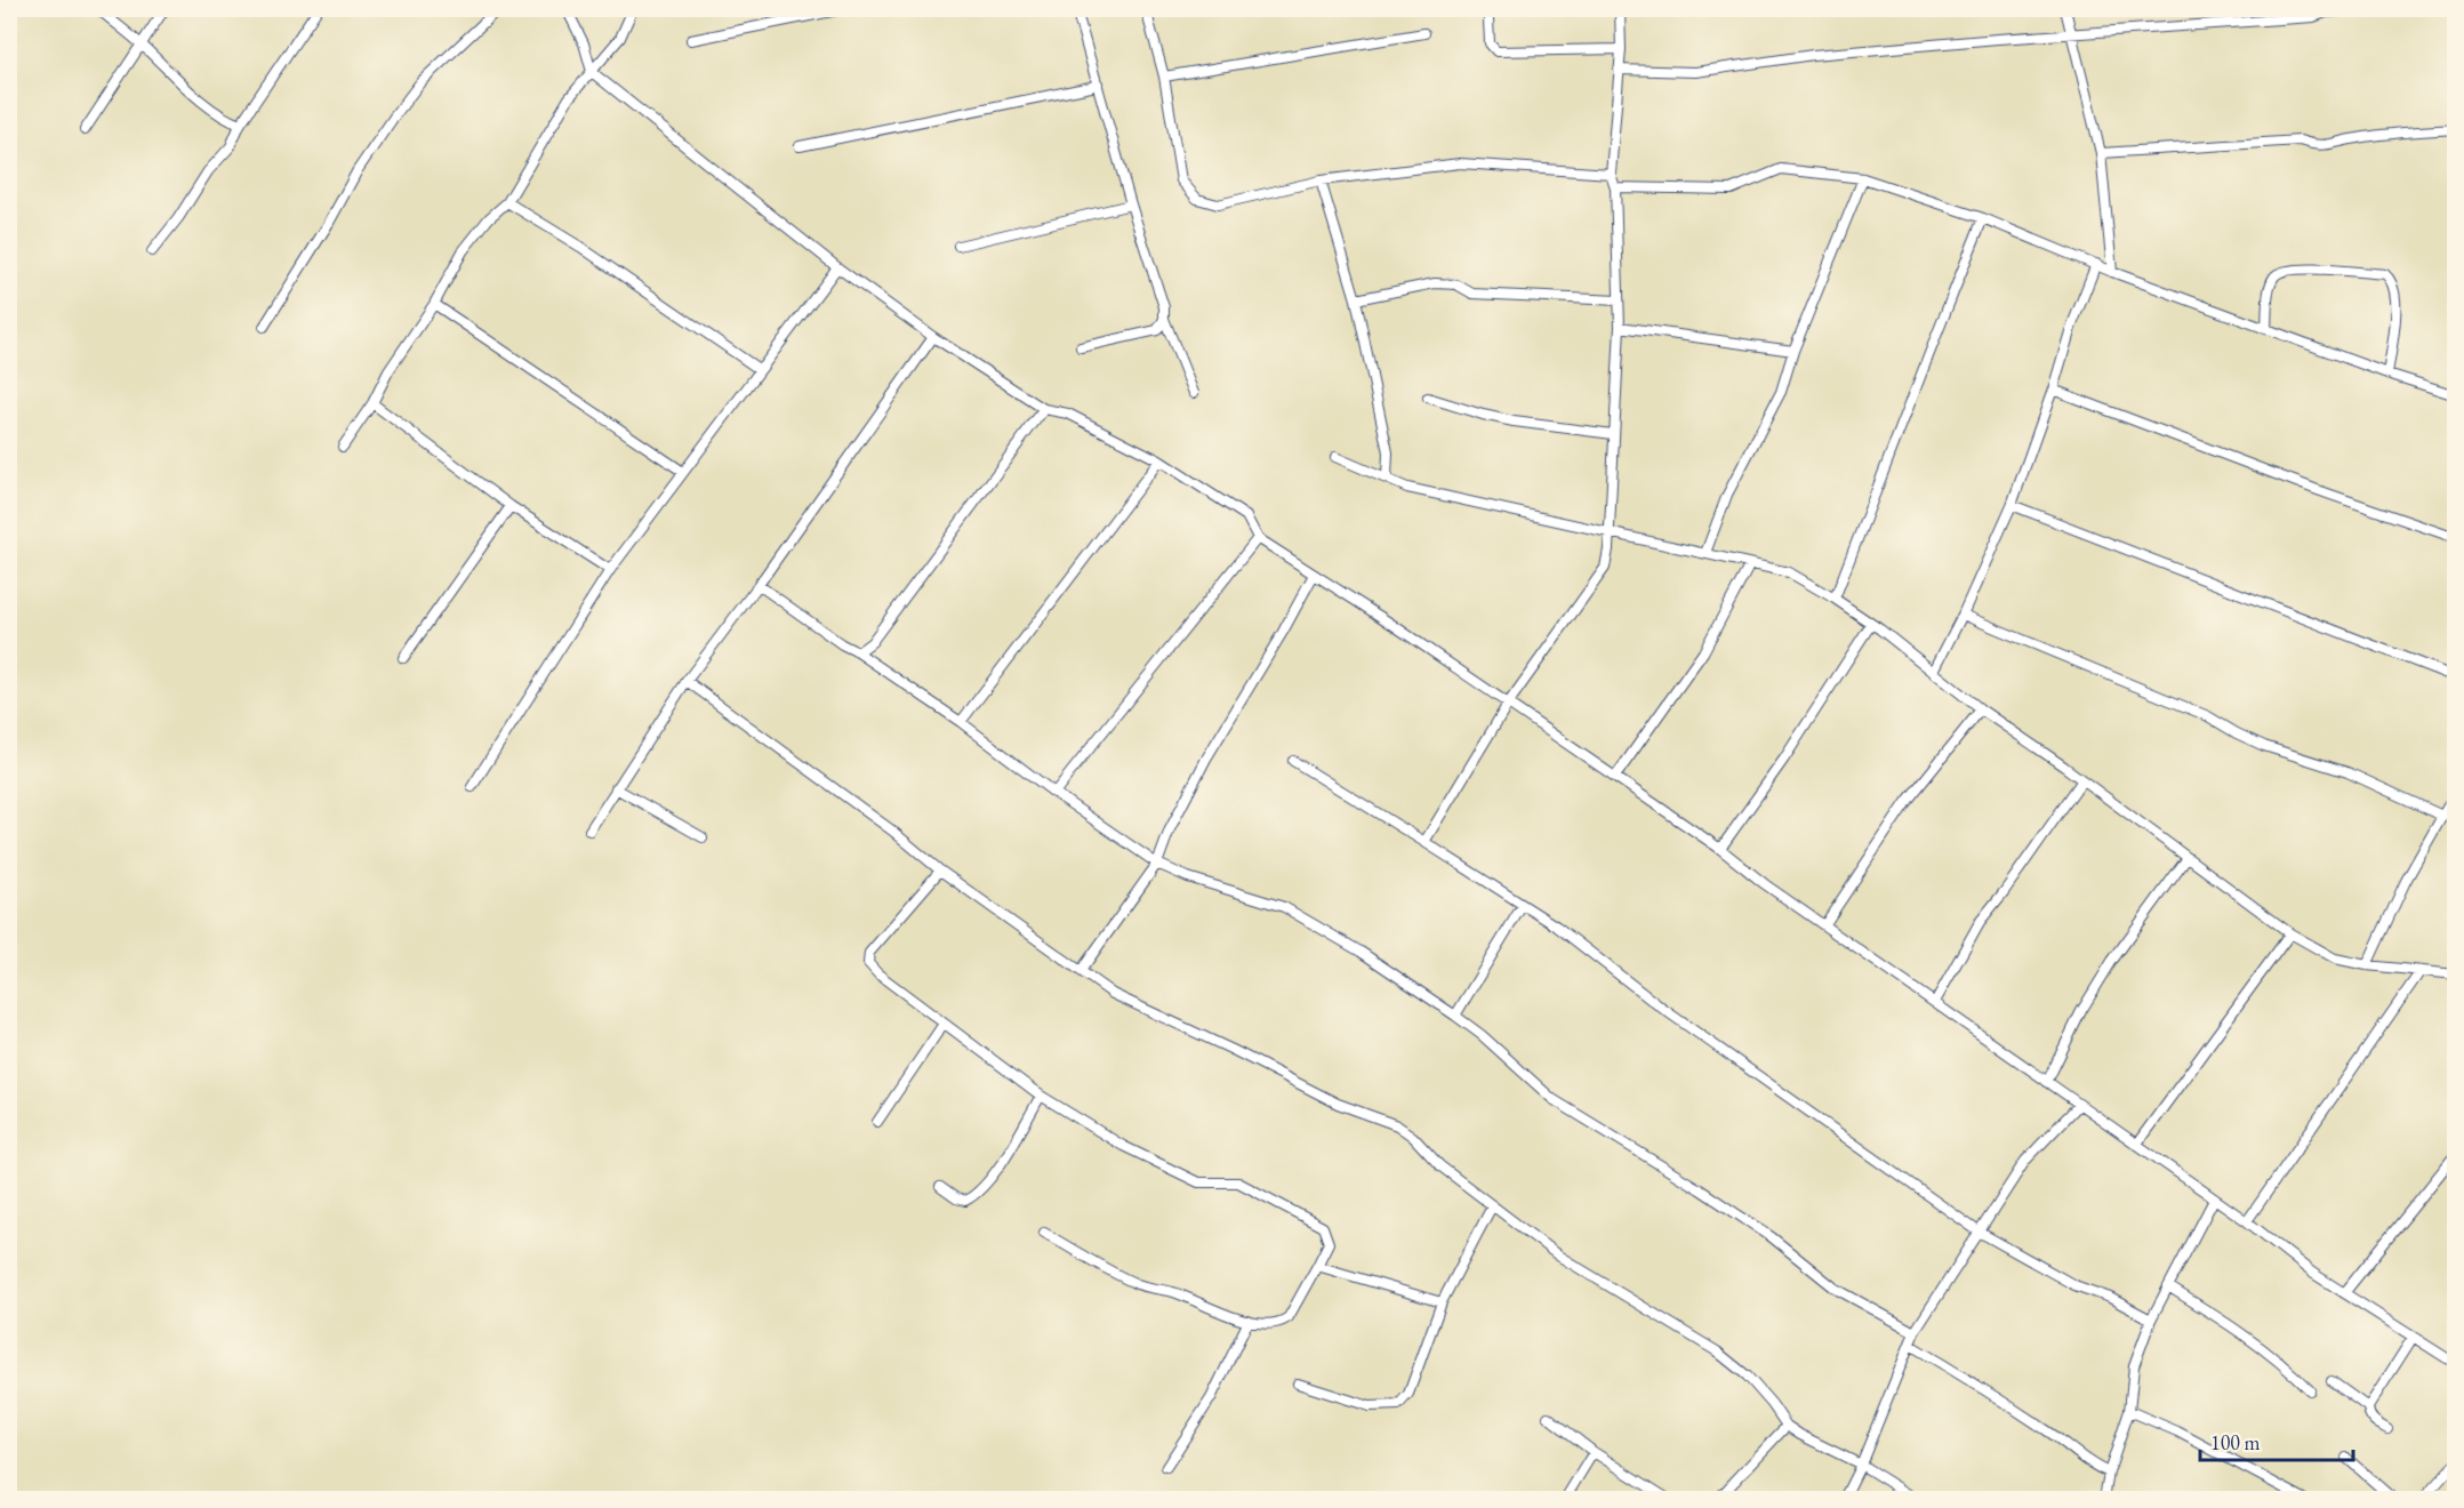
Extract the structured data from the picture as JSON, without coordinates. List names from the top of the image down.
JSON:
{
  "scale_bar": "100 m"
}
